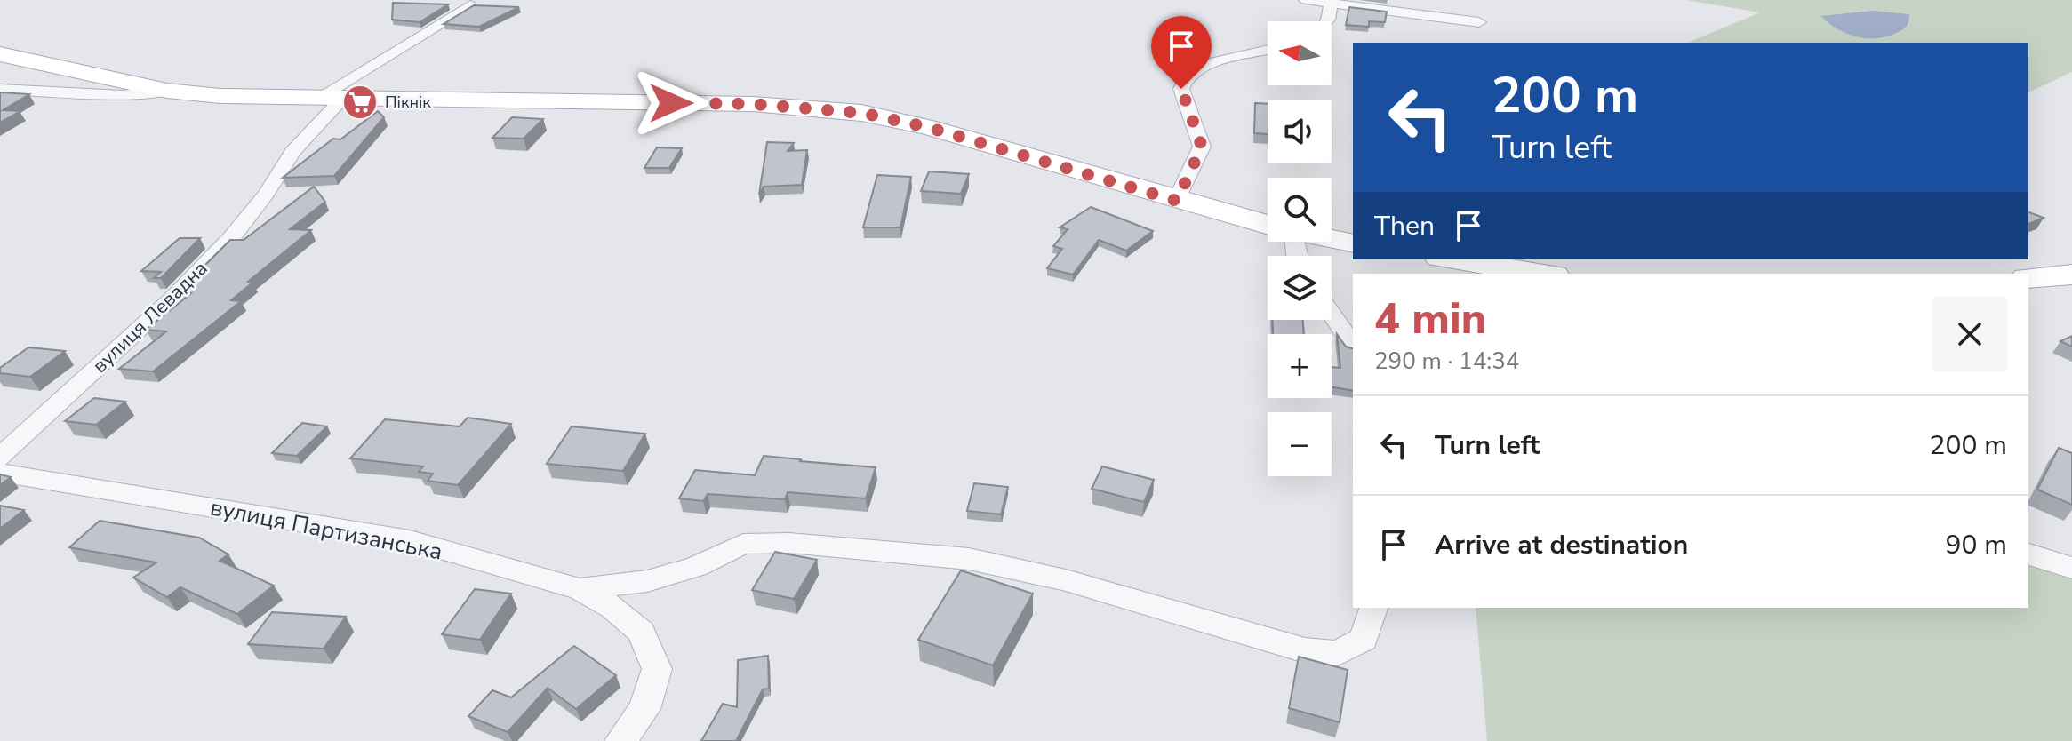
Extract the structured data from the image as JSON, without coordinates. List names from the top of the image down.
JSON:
{
  "streets": {
    "street": ["вулиця Левадна", "вулиця Партизанська"]
  },
  "places": {
    "supermarket": ["Пікнік"]
  },
  "north": "left",
  "page": {
    "map_buttons": ["+", "−"],
    "turn": ["200 m", "Turn left"],
    "then": "Then",
    "heading": ["4 min", "290 m · 14:34"],
    "list": [
      {
        "name": "Turn left",
        "value": "200 m"
      },
      {
        "name": "Arrive at destination",
        "value": "90 m"
      }
    ]
  }
}
